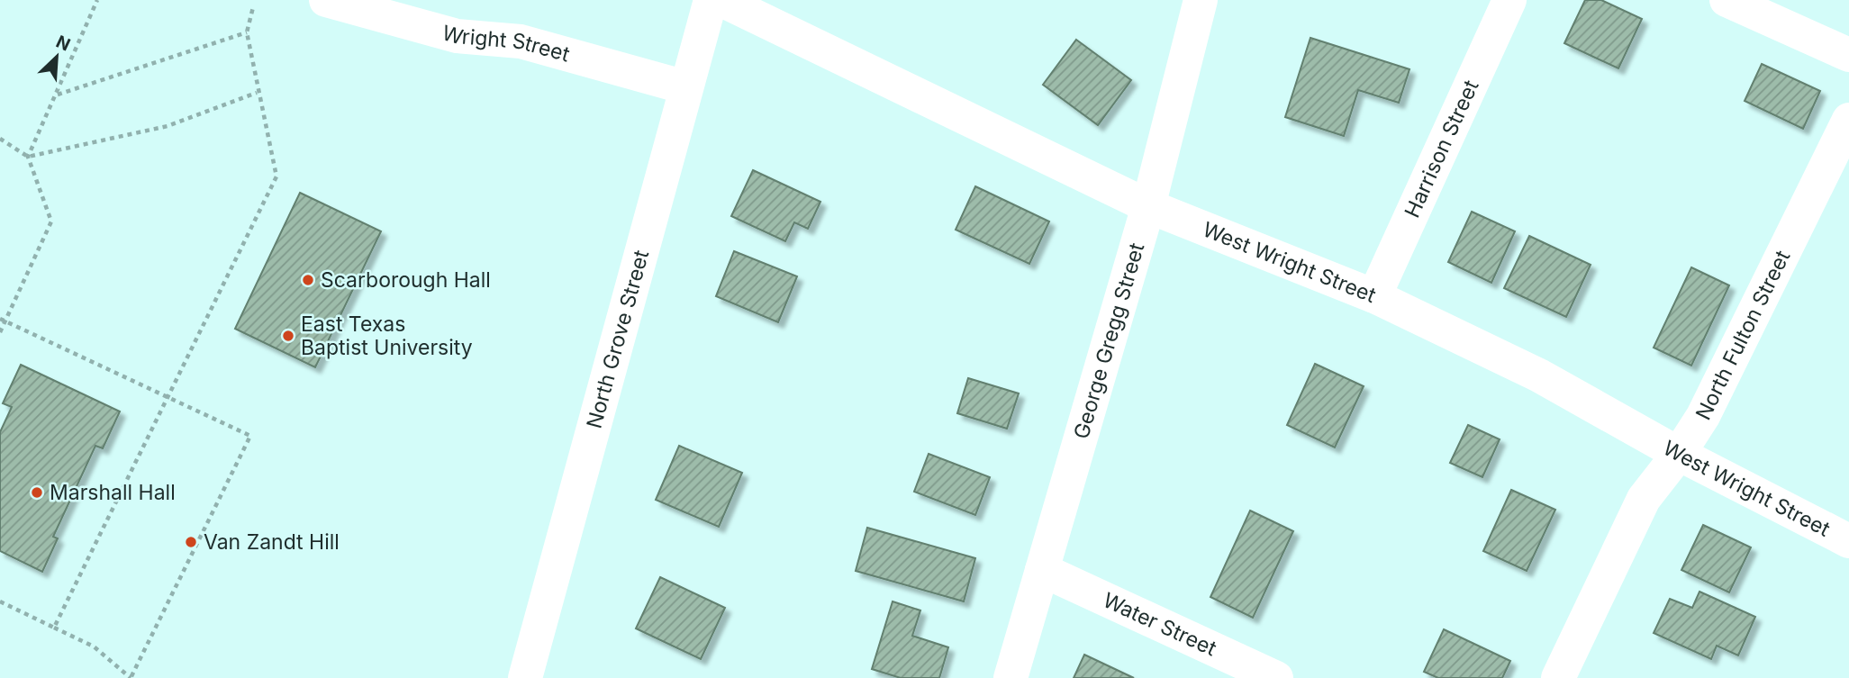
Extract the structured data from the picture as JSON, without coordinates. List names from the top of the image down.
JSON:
{
  "streets": {
    "street": [
      "Wright Street",
      "Harrison Street",
      "West Wright Street",
      "North Fulton Street",
      "North Grove Street",
      "George Gregg Street",
      "Water Street"
    ]
  },
  "crossings": [
    ["Wright Street", "North Grove Street"],
    ["Harrison Street", "West Wright Street"],
    ["West Wright Street", "North Fulton Street"],
    ["West Wright Street", "George Gregg Street"],
    ["George Gregg Street", "Water Street"]
  ],
  "places": [
    "Scarborough Hall",
    "East Texas Baptist University",
    "Marshall Hall",
    "Van Zandt Hill"
  ],
  "north": "top right"
}
